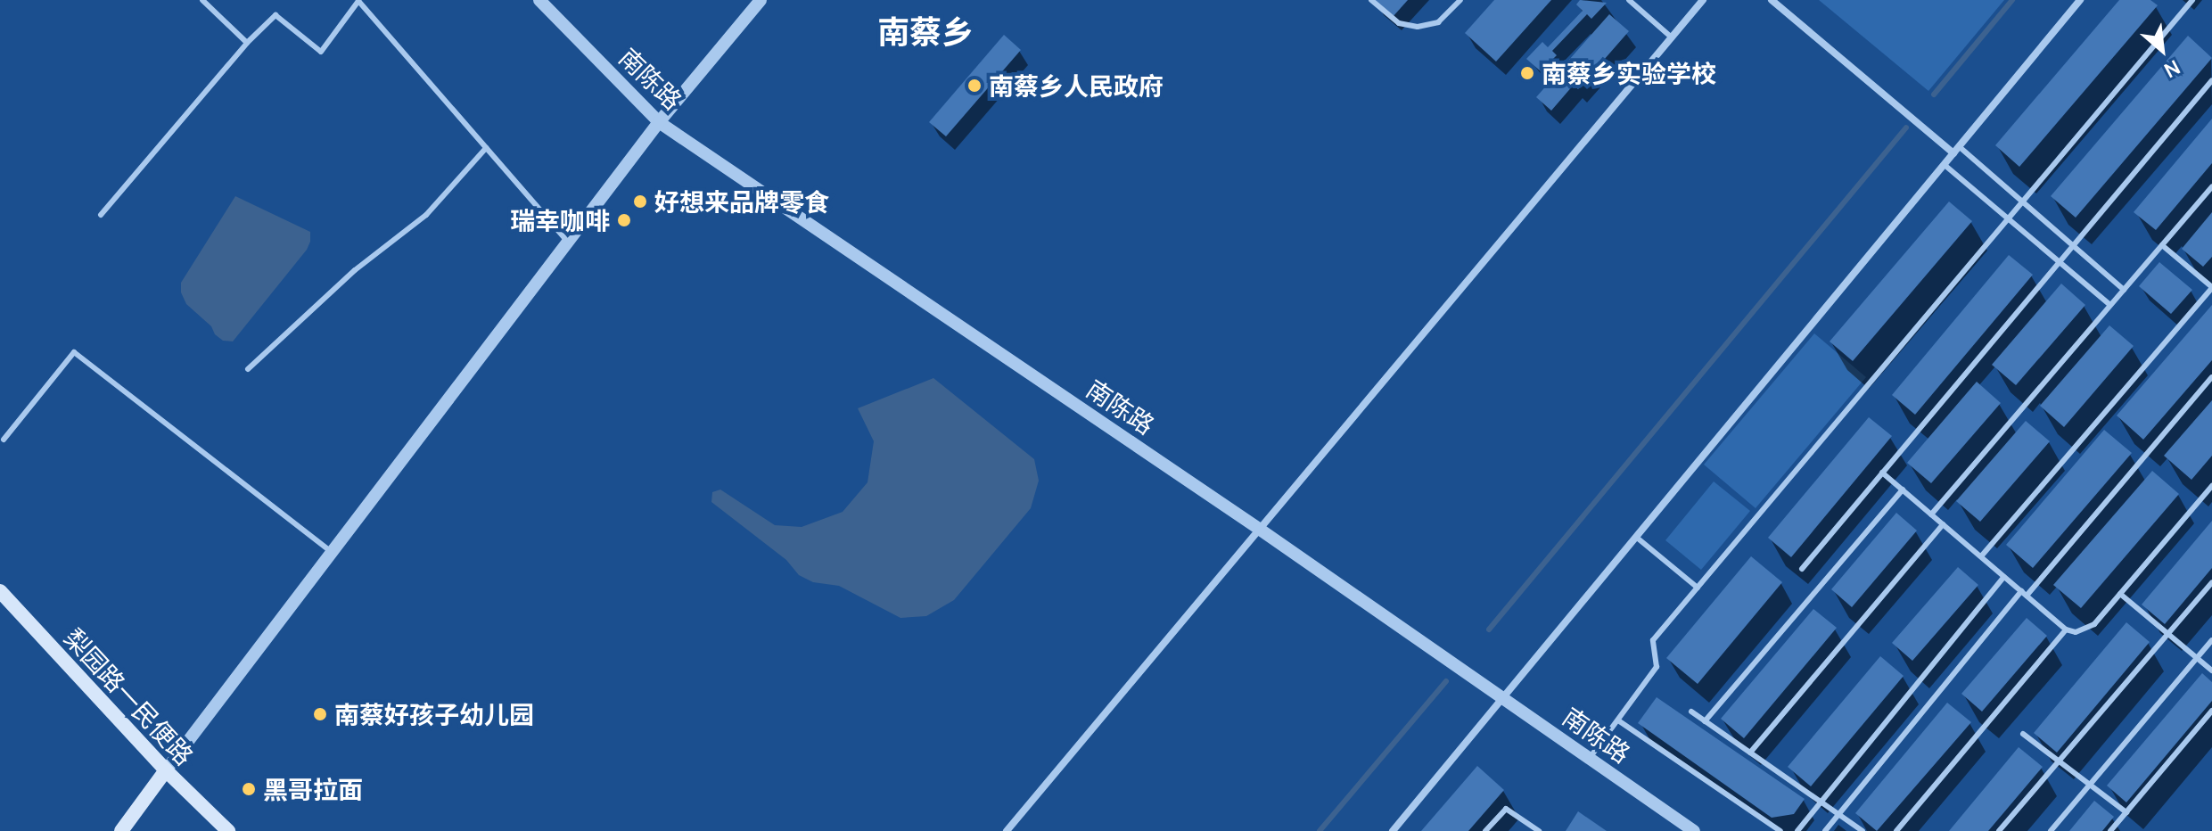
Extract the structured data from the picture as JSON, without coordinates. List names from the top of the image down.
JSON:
{
  "streets": {
    "main road": ["梨园路一民便路"],
    "street": ["南陈路"]
  },
  "districts": ["南蔡乡"],
  "places": [
    "南蔡乡实验学校",
    "南蔡乡人民政府",
    "好想来品牌零食",
    "瑞幸咖啡",
    "南蔡好孩子幼儿园",
    "黑哥拉面"
  ],
  "north": "bottom right"
}
